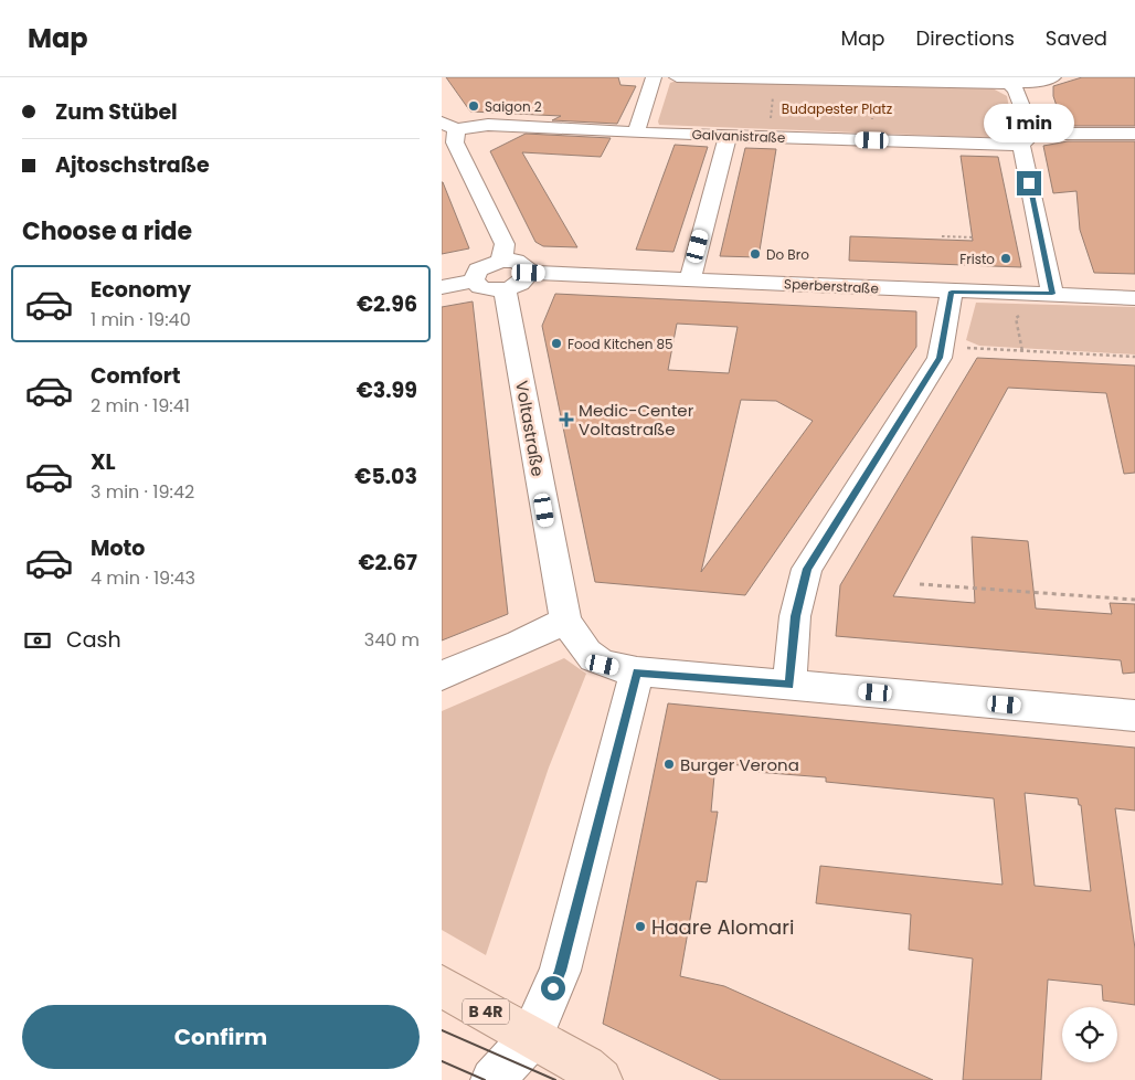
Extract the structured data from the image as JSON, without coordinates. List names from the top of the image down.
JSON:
{
  "streets": {
    "main road": ["B 4R"],
    "street": ["Galvanistraße", "Sperberstraße", "Voltastraße"]
  },
  "crossings": [
    ["Galvanistraße", "Voltastraße"],
    ["Sperberstraße", "Voltastraße"]
  ],
  "parks": ["Budapester Platz"],
  "places": {
    "other": [
      "Saigon 2",
      "Do Bro",
      "Fristo",
      "Food Kitchen 85",
      "Burger Verona",
      "Haare Alomari"
    ],
    "health": ["Medic-Center Voltastraße"]
  },
  "page": {
    "header": "Map",
    "nav": ["Map", "Directions", "Saved"],
    "banner": ["Zum Stübel", "Ajtoschstraße"],
    "bubble": "1 min",
    "heading": "Choose a ride",
    "list": [
      {
        "name": "Economy",
        "note": "1 min · 19:40",
        "value": "€2.96"
      },
      {
        "name": "Comfort",
        "note": "2 min · 19:41",
        "value": "€3.99"
      },
      {
        "name": "XL",
        "note": "3 min · 19:42",
        "value": "€5.03"
      },
      {
        "name": "Moto",
        "note": "4 min · 19:43",
        "value": "€2.67"
      }
    ],
    "pay": ["Cash", "340 m"],
    "buttons": "Confirm"
  }
}
